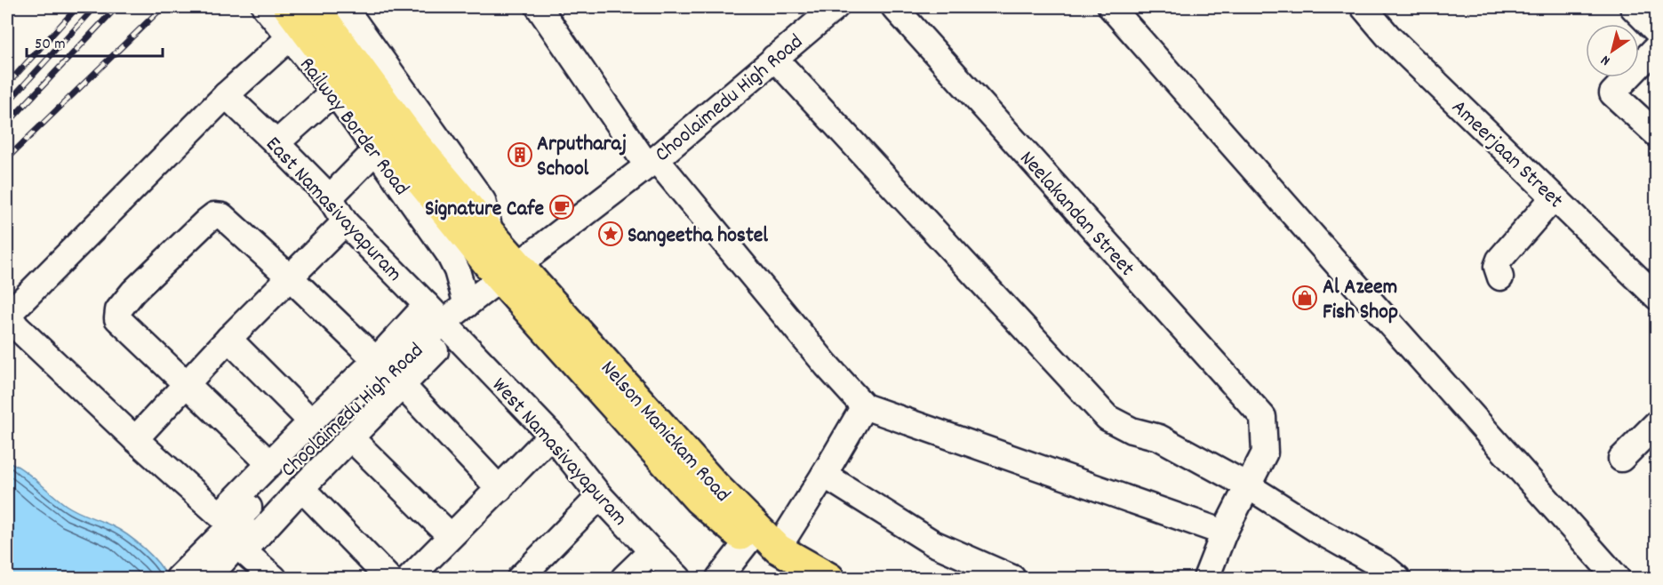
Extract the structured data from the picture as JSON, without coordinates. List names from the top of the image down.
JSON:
{
  "streets": {
    "main road": ["Nelson Manickam Road"],
    "street": [
      "Choolaimedu High Road",
      "Railway Border Road",
      "Ameerjaan Street",
      "East Namasivayapuram",
      "Neelakandan Street",
      "West Namasivayapuram"
    ]
  },
  "crossings": [
    ["Choolaimedu High Road", "Railway Border Road"],
    ["Choolaimedu High Road", "East Namasivayapuram"],
    ["Choolaimedu High Road", "Nelson Manickam Road"],
    ["Choolaimedu High Road", "West Namasivayapuram"],
    ["East Namasivayapuram", "West Namasivayapuram"]
  ],
  "places": {
    "building": ["Arputharaj School"],
    "cafe": ["Signature Cafe"],
    "place": ["Sangeetha hostel"],
    "shop": ["Al Azeem Fish Shop"]
  },
  "scale_bar": "50 m",
  "north": "bottom left"
}
